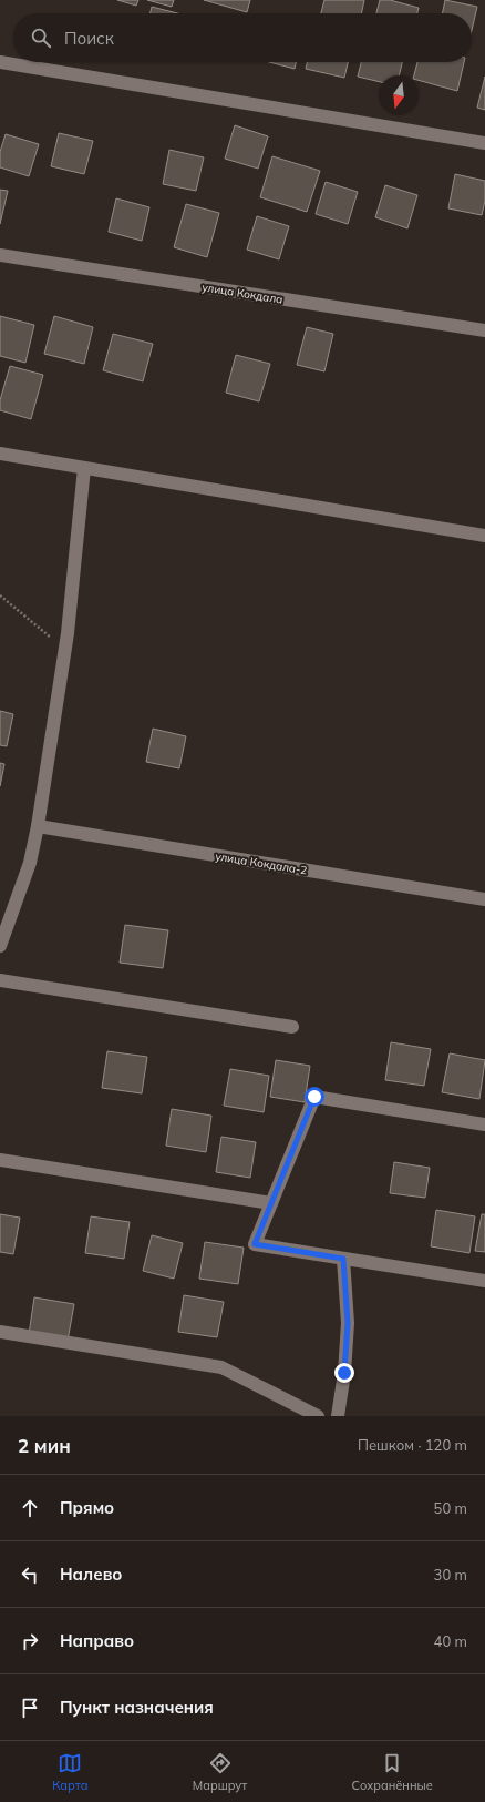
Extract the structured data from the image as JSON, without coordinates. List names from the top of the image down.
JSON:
{
  "streets": {
    "street": ["улица Кокдала", "улица Кокдала-2"]
  },
  "north": "bottom",
  "page": {
    "search": "Поиск",
    "heading": ["2 мин", "Пешком · 120 m"],
    "list": [
      ["Прямо", "50 m"],
      ["Налево", "30 m"],
      ["Направо", "40 m"],
      "Пункт назначения"
    ],
    "nav": ["Карта", "Маршрут", "Сохранённые"]
  }
}
